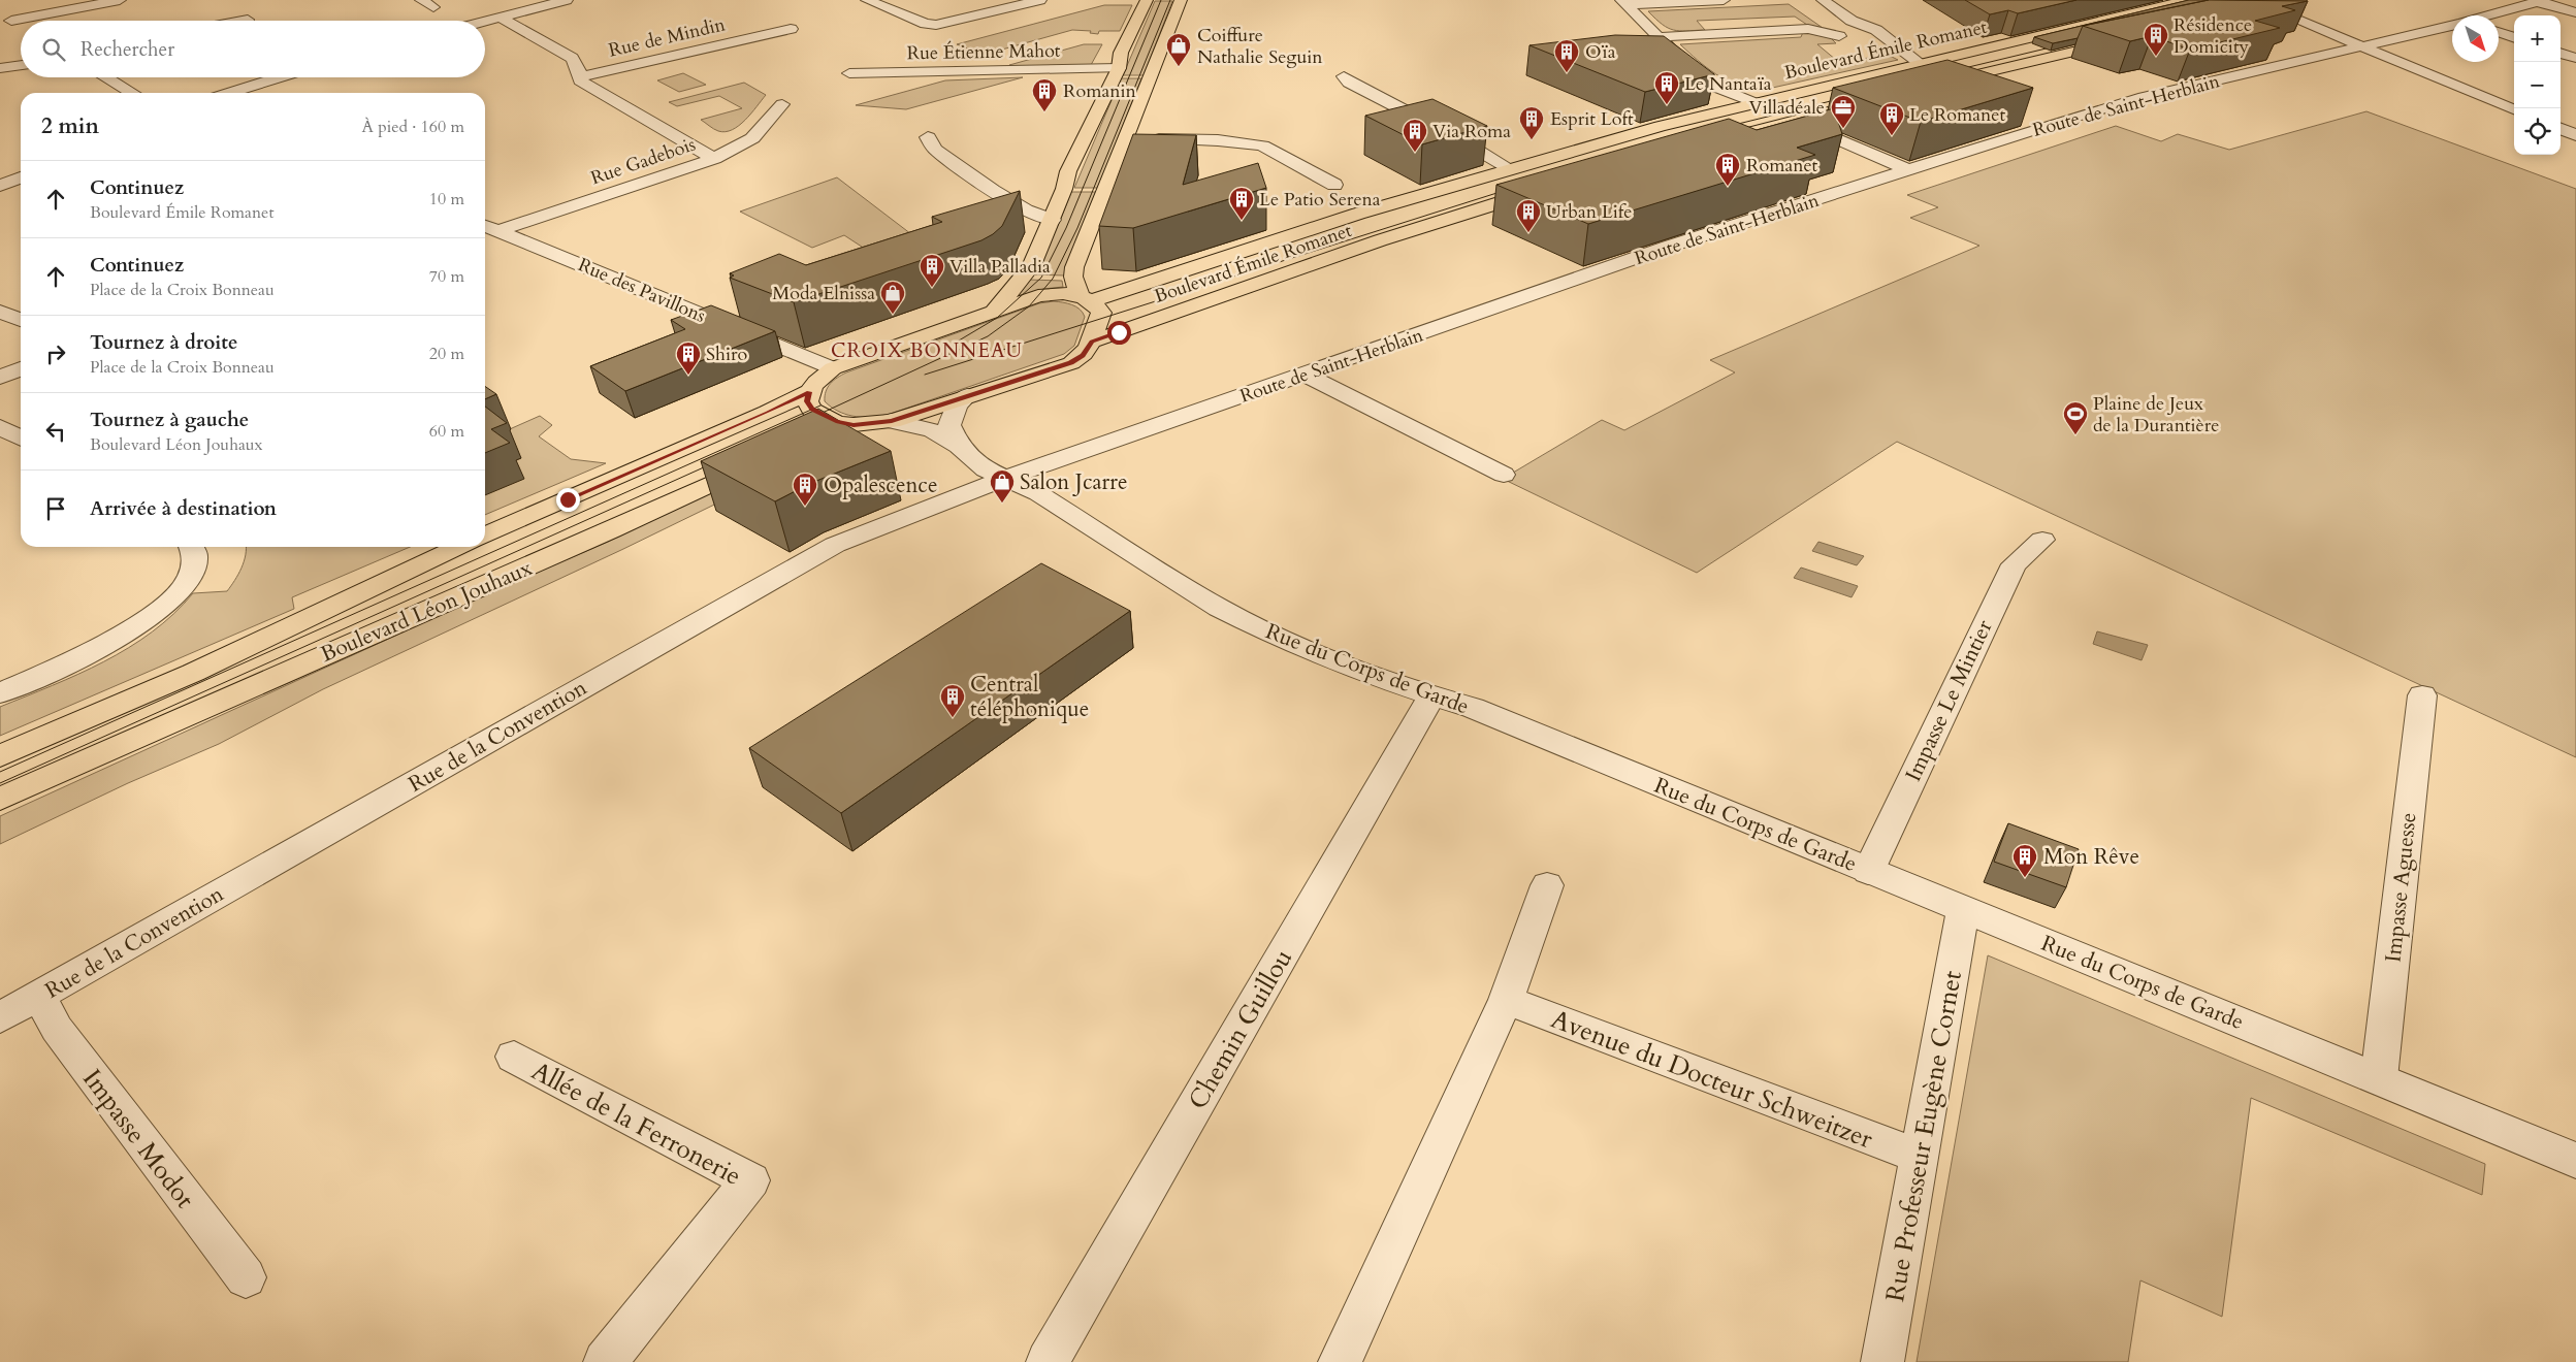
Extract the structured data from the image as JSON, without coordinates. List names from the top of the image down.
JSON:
{
  "streets": {
    "main road": ["Boulevard Émile Romanet", "Boulevard Léon Jouhaux"],
    "street": [
      "Rue de Mindin",
      "Rue Étienne Mahot",
      "Route de Saint-Herblain",
      "Rue Gadebois",
      "Rue des Pavillons",
      "Rue du Corps de Garde",
      "Impasse Le Mintier",
      "Rue de la Convention",
      "Impasse Aguesse",
      "Chemin Guillou",
      "Avenue du Docteur Schweitzer",
      "Allée de la Ferronerie",
      "Rue Professeur Eugène Cornet",
      "Impasse Modot"
    ]
  },
  "crossings": [
    ["Route de Saint-Herblain", "Rue du Corps de Garde"],
    ["Route de Saint-Herblain", "Rue de la Convention"],
    ["Rue Gadebois", "Rue des Pavillons"],
    ["Rue du Corps de Garde", "Impasse Le Mintier"],
    ["Rue du Corps de Garde", "Rue de la Convention"],
    ["Rue du Corps de Garde", "Impasse Aguesse"],
    ["Rue du Corps de Garde", "Chemin Guillou"],
    ["Rue du Corps de Garde", "Rue Professeur Eugène Cornet"],
    ["Rue de la Convention", "Impasse Modot"],
    ["Avenue du Docteur Schweitzer", "Rue Professeur Eugène Cornet"]
  ],
  "districts": ["CROIX BONNEAU"],
  "places": {
    "building": [
      "Résidence Domicity",
      "Oïa",
      "Le Nantaïa",
      "Romanin",
      "Le Romanet",
      "Esprit Loft",
      "Via Roma",
      "Romanet",
      "Le Patio Serena",
      "Urban Life",
      "Villa Palladia",
      "Shiro",
      "Opalescence",
      "Central téléphonique",
      "Mon Rêve"
    ],
    "shop": ["Coiffure Nathalie Seguin", "Moda Elnissa", "Salon Jcarre"],
    "office": ["Villadéale"],
    "sports": ["Plaine de Jeux de la Durantière"]
  },
  "north": "bottom right",
  "page": {
    "map_buttons": ["+", "−"],
    "search": "Rechercher",
    "heading": ["2 min", "À pied · 160 m"],
    "list": [
      ["Continuez", "Boulevard Émile Romanet", "10 m"],
      ["Continuez", "Place de la Croix Bonneau", "70 m"],
      ["Tournez à droite", "Place de la Croix Bonneau", "20 m"],
      ["Tournez à gauche", "Boulevard Léon Jouhaux", "60 m"],
      "Arrivée à destination"
    ]
  }
}
